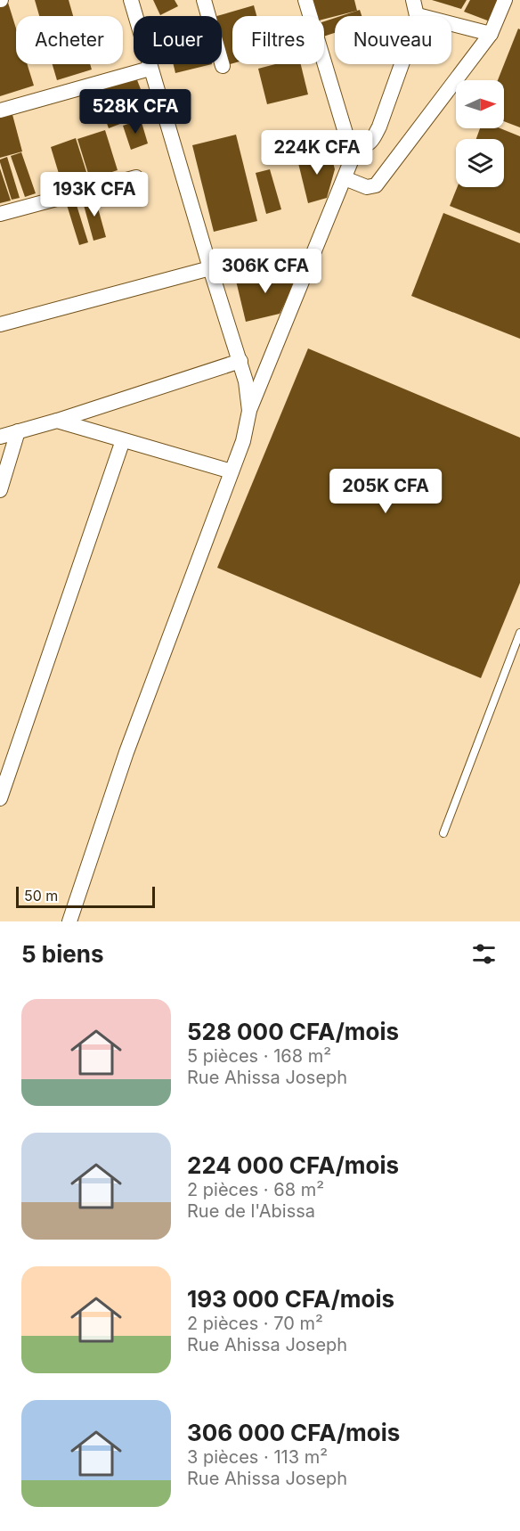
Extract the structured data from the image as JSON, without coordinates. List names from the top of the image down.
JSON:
{
  "scale_bar": "50 m",
  "north": "right",
  "page": {
    "chip": [
      "Acheter",
      "Louer",
      "Filtres",
      "Nouveau"
    ],
    "price": [
      "528K CFA",
      "224K CFA",
      "193K CFA",
      "306K CFA",
      "205K CFA"
    ],
    "scale": "50 m",
    "heading": "5 biens",
    "list": [
      {
        "name": "528 000 CFA/mois",
        "note": "5 pièces · 168 m² · Rue Ahissa Joseph"
      },
      {
        "name": "224 000 CFA/mois",
        "note": "2 pièces · 68 m² · Rue de l'Abissa"
      },
      {
        "name": "193 000 CFA/mois",
        "note": "2 pièces · 70 m² · Rue Ahissa Joseph"
      },
      {
        "name": "306 000 CFA/mois",
        "note": "3 pièces · 113 m² · Rue Ahissa Joseph"
      }
    ]
  }
}
